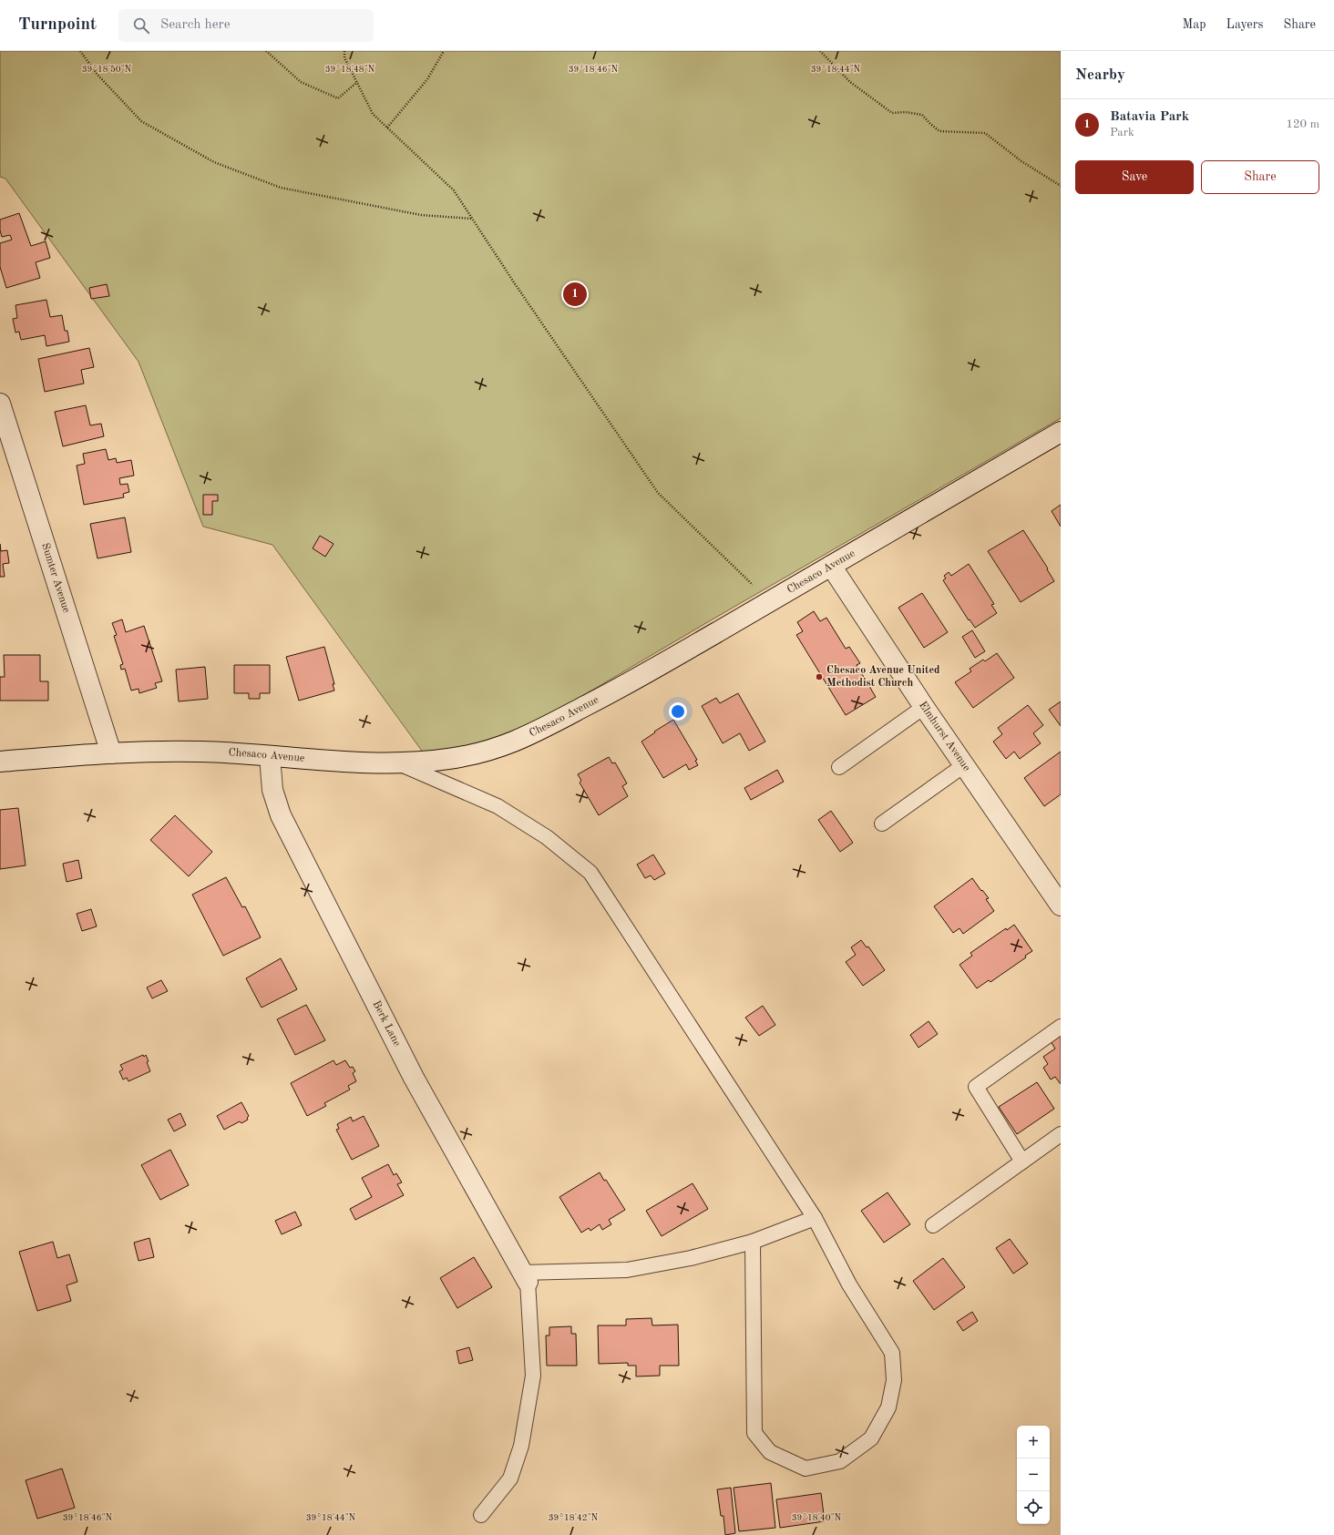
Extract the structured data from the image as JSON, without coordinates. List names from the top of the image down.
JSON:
{
  "streets": {
    "street": [
      "Chesaco Avenue",
      "Sumter Avenue",
      "Elmhurst Avenue",
      "Berk Lane"
    ]
  },
  "crossings": [
    ["Chesaco Avenue", "Sumter Avenue"],
    ["Chesaco Avenue", "Elmhurst Avenue"],
    ["Chesaco Avenue", "Berk Lane"]
  ],
  "places": ["Chesaco Avenue United Methodist Church"],
  "page": {
    "header": "Turnpoint",
    "search": "Search here",
    "nav": ["Map", "Layers", "Share"],
    "heading": "Nearby",
    "list": [
      {
        "mark": "1",
        "name": "Batavia Park",
        "note": "Park",
        "value": "120 m"
      }
    ],
    "buttons": ["Save", "Share"],
    "pins": "1",
    "map_buttons": ["+", "−"]
  },
  "coordinates": [
    "39°18'50\"N",
    "39°18'48\"N",
    "39°18'46\"N",
    "39°18'44\"N",
    "39°18'42\"N",
    "39°18'40\"N"
  ]
}
